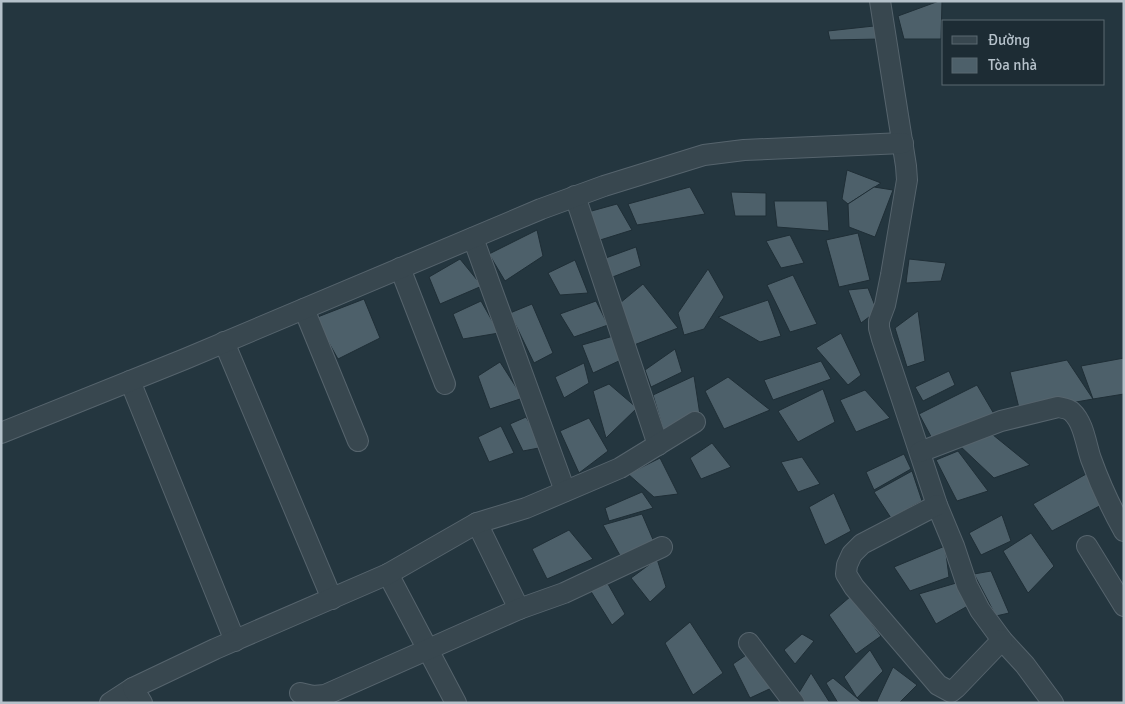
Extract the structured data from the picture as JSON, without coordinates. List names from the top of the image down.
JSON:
{
  "legend": ["Đường", "Tòa nhà"]
}
